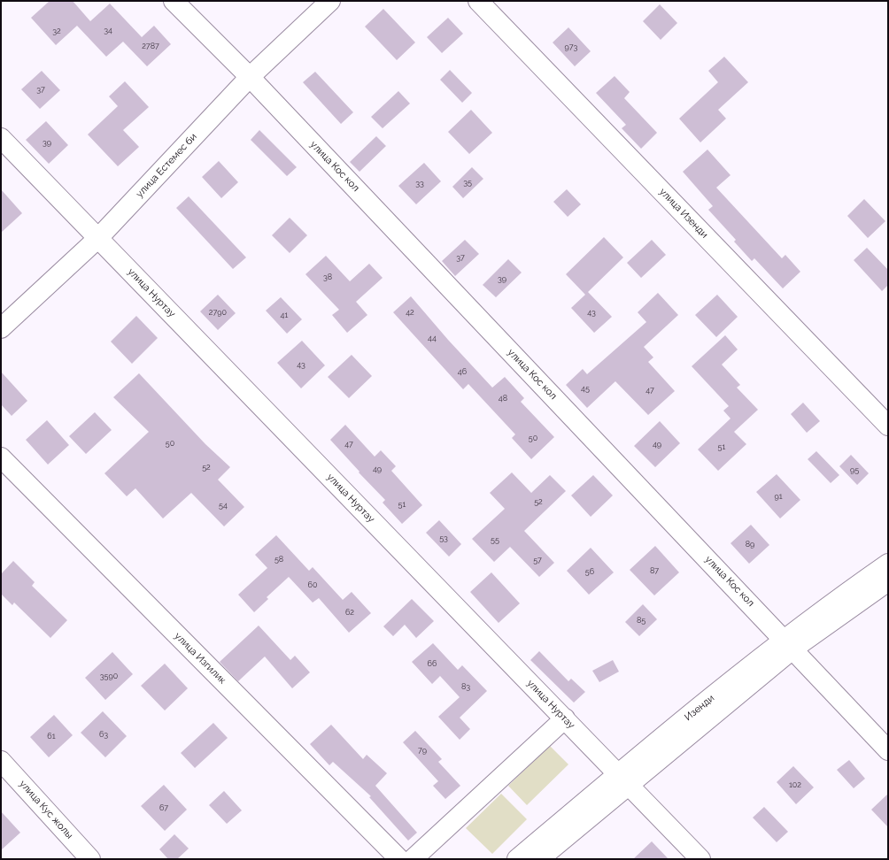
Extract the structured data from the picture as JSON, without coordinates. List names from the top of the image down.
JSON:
{
  "streets": {
    "street": [
      "улица Естемес би",
      "улица Кос кол",
      "улица Изенди",
      "улица Нуртау",
      "улица Изгилик",
      "Изенди",
      "улица Кус жолы"
    ]
  },
  "crossings": [
    ["улица Естемес би", "улица Кос кол"],
    ["улица Естемес би", "улица Нуртау"],
    ["улица Кос кол", "Изенди"],
    ["улица Нуртау", "Изенди"]
  ],
  "house_numbers": [
    "34",
    "32",
    "2787",
    "973",
    "37",
    "39",
    "35",
    "33",
    "37",
    "38",
    "39",
    "2790",
    "42",
    "43",
    "41",
    "44",
    "43",
    "46",
    "45",
    "47",
    "48",
    "50",
    "50",
    "47",
    "49",
    "51",
    "52",
    "49",
    "95",
    "91",
    "52",
    "51",
    "54",
    "53",
    "55",
    "89",
    "58",
    "57",
    "87",
    "56",
    "60",
    "62",
    "85",
    "66",
    "3590",
    "83",
    "63",
    "61",
    "79",
    "102",
    "67"
  ]
}
